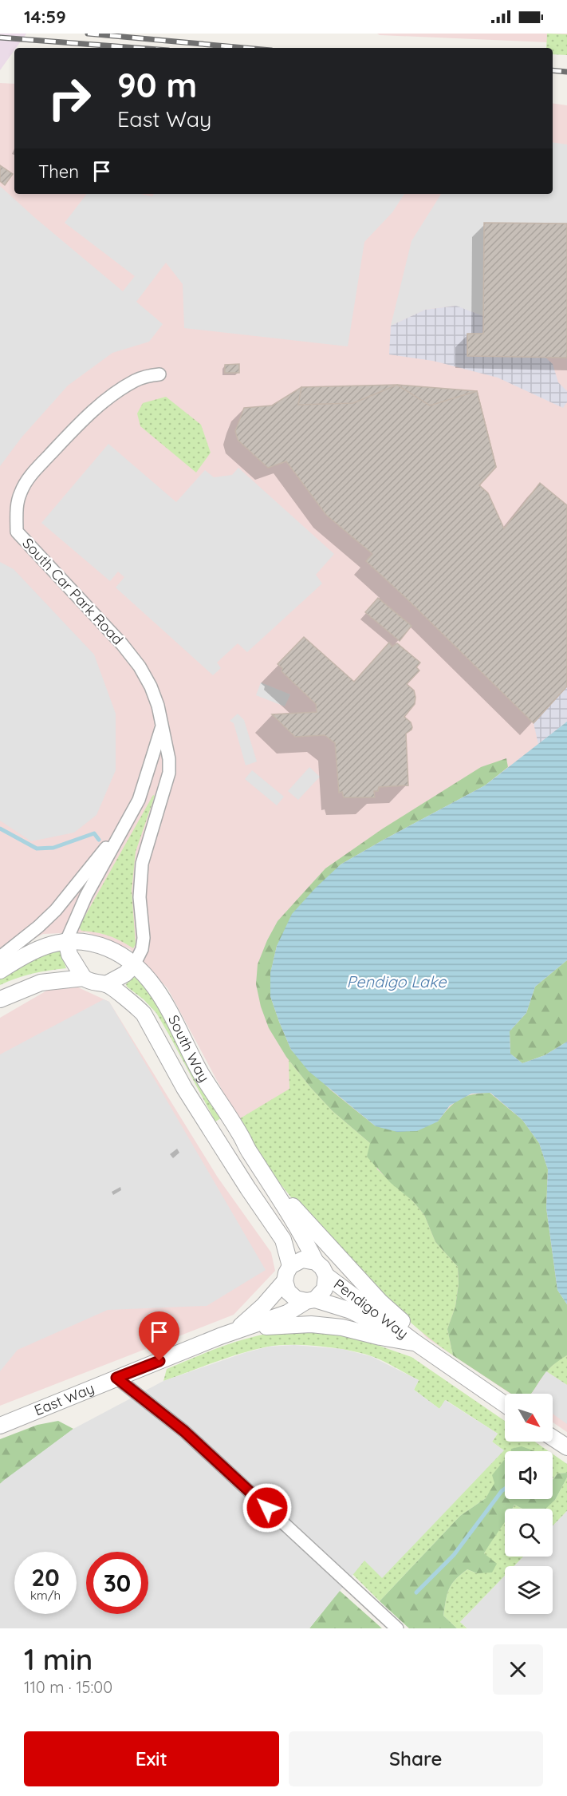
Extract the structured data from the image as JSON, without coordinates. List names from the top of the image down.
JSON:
{
  "streets": {
    "street": [
      "South Car Park Road",
      "South Way",
      "Pendigo Way",
      "East Way"
    ]
  },
  "crossings": [
    ["South Car Park Road", "South Way"],
    ["South Way", "Pendigo Way"],
    ["South Way", "East Way"],
    ["Pendigo Way", "East Way"]
  ],
  "water": ["Pendigo Lake"],
  "north": "bottom right",
  "page": {
    "status": "14:59",
    "turn": ["90 m", "East Way"],
    "then": "Then",
    "speed": "20 km/h",
    "limit": "30",
    "heading": ["1 min", "110 m · 15:00"],
    "buttons": ["Exit", "Share"]
  }
}
